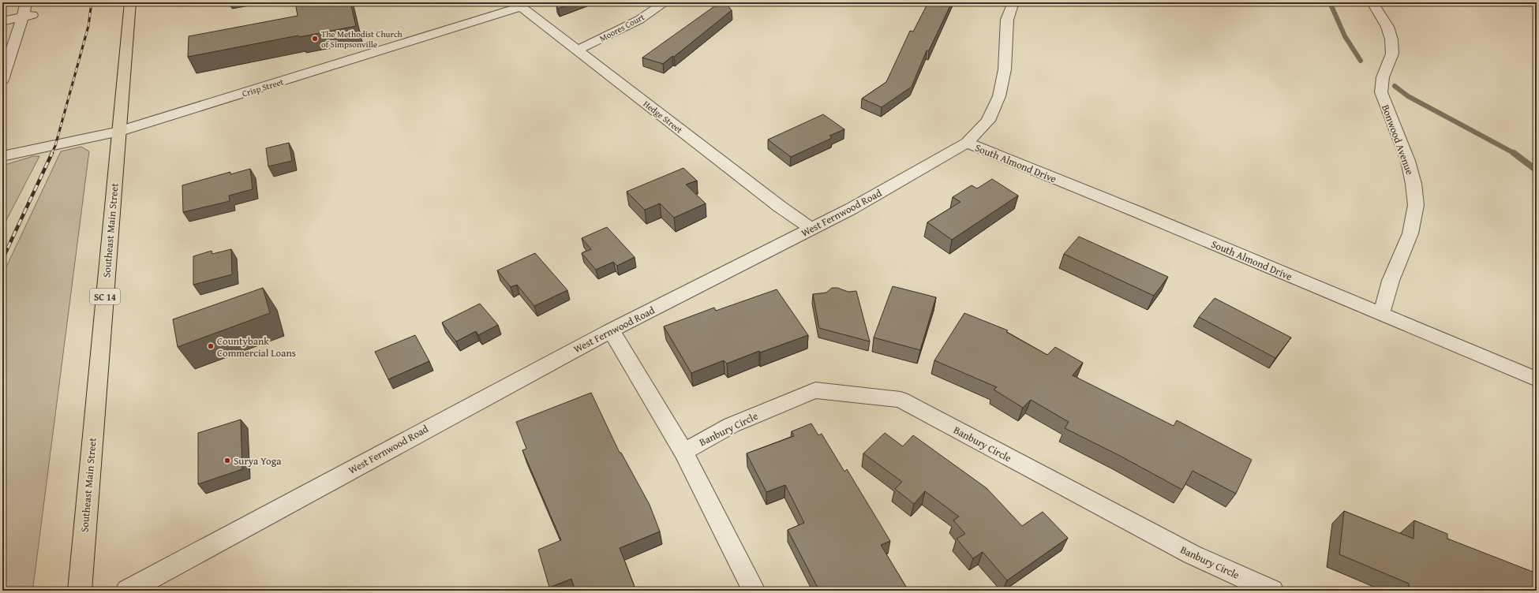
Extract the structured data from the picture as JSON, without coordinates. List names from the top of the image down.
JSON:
{
  "streets": {
    "main road": ["Southeast Main Street", "SC 14"],
    "street": [
      "Moores Court",
      "Crisp Street",
      "Hedge Street",
      "Bonwood Avenue",
      "South Almond Drive",
      "West Fernwood Road",
      "Banbury Circle"
    ]
  },
  "crossings": [
    ["Moores Court", "Hedge Street"],
    ["Crisp Street", "Hedge Street"],
    ["Crisp Street", "Southeast Main Street"],
    ["Hedge Street", "West Fernwood Road"],
    ["Bonwood Avenue", "South Almond Drive"],
    ["South Almond Drive", "West Fernwood Road"]
  ],
  "places": ["The Methodist Church of Simpsonville", "Countybank Commercial Loans", "Surya Yoga"]
}
